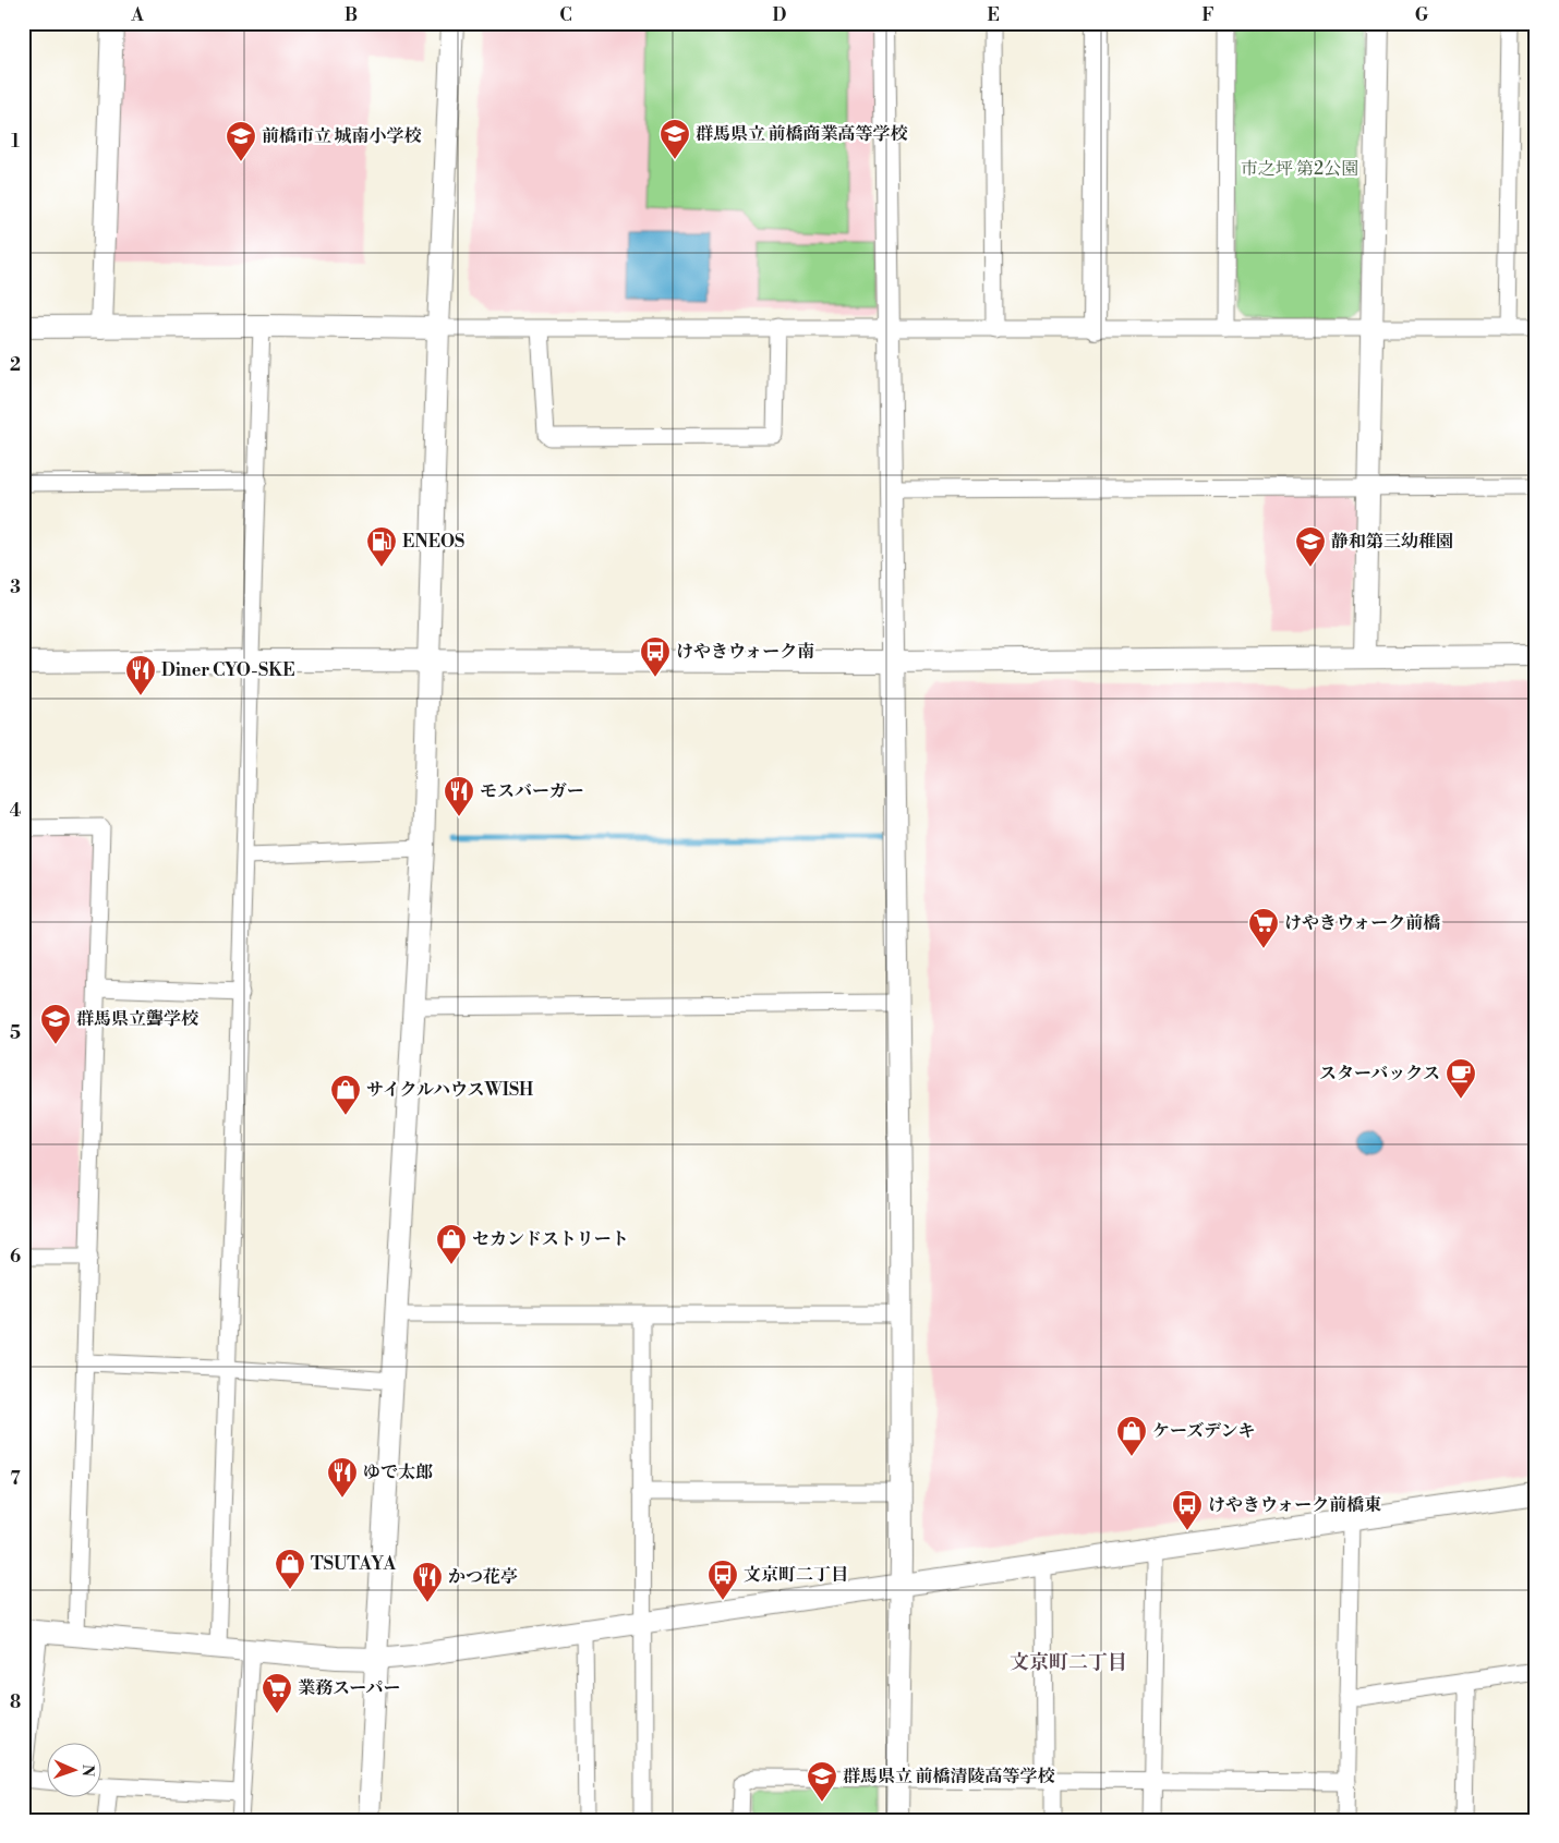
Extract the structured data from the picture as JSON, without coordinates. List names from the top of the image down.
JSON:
{
  "districts": ["文京町二丁目"],
  "parks": ["市之坪 第2公園"],
  "places": {
    "school or university": [
      "群馬県立 前橋商業高等学校",
      "前橋市立 城南小学校",
      "静和第三幼稚園",
      "群馬県立聾学校",
      "群馬県立 前橋清陵高等学校"
    ],
    "fuel station": ["ENEOS"],
    "bus stop": ["けやきウォーク南", "けやきウォーク前橋東", "文京町二丁目"],
    "restaurant": [
      "Diner CYO-SKE",
      "モスバーガー",
      "ゆで太郎",
      "かつ花亭"
    ],
    "supermarket": ["けやきウォーク前橋", "業務スーパー"],
    "cafe": ["スターバックス"],
    "shop": [
      "サイクルハウスWISH",
      "セカンドストリート",
      "ケーズデンキ",
      "TSUTAYA"
    ]
  },
  "north": "right",
  "grid": {
    "columns": [
      "A",
      "B",
      "C",
      "D",
      "E",
      "F",
      "G"
    ],
    "rows": [
      "1",
      "2",
      "3",
      "4",
      "5",
      "6",
      "7",
      "8"
    ]
  }
}
